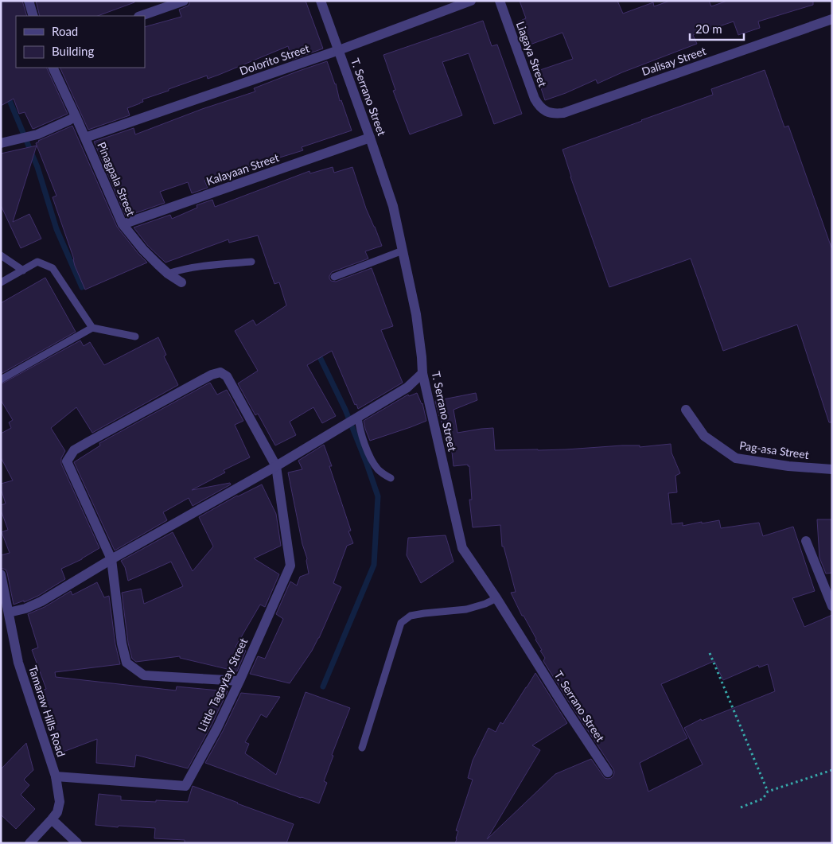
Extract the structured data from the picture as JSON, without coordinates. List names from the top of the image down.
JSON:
{
  "streets": {
    "street": [
      "Liagaya Street",
      "Dolorito Street",
      "Dalisay Street",
      "T. Serrano Street",
      "Kalayaan Street",
      "Pinagpala Street",
      "Pag-asa Street",
      "Little Tagaytay Street",
      "Tamaraw Hills Road"
    ]
  },
  "crossings": [
    ["Liagaya Street", "Dalisay Street"],
    ["Dolorito Street", "T. Serrano Street"],
    ["Dolorito Street", "Pinagpala Street"],
    ["T. Serrano Street", "Kalayaan Street"],
    ["Kalayaan Street", "Pinagpala Street"],
    ["Little Tagaytay Street", "Tamaraw Hills Road"]
  ],
  "legend": ["Road", "Building"],
  "scale_bar": "20 m"
}
